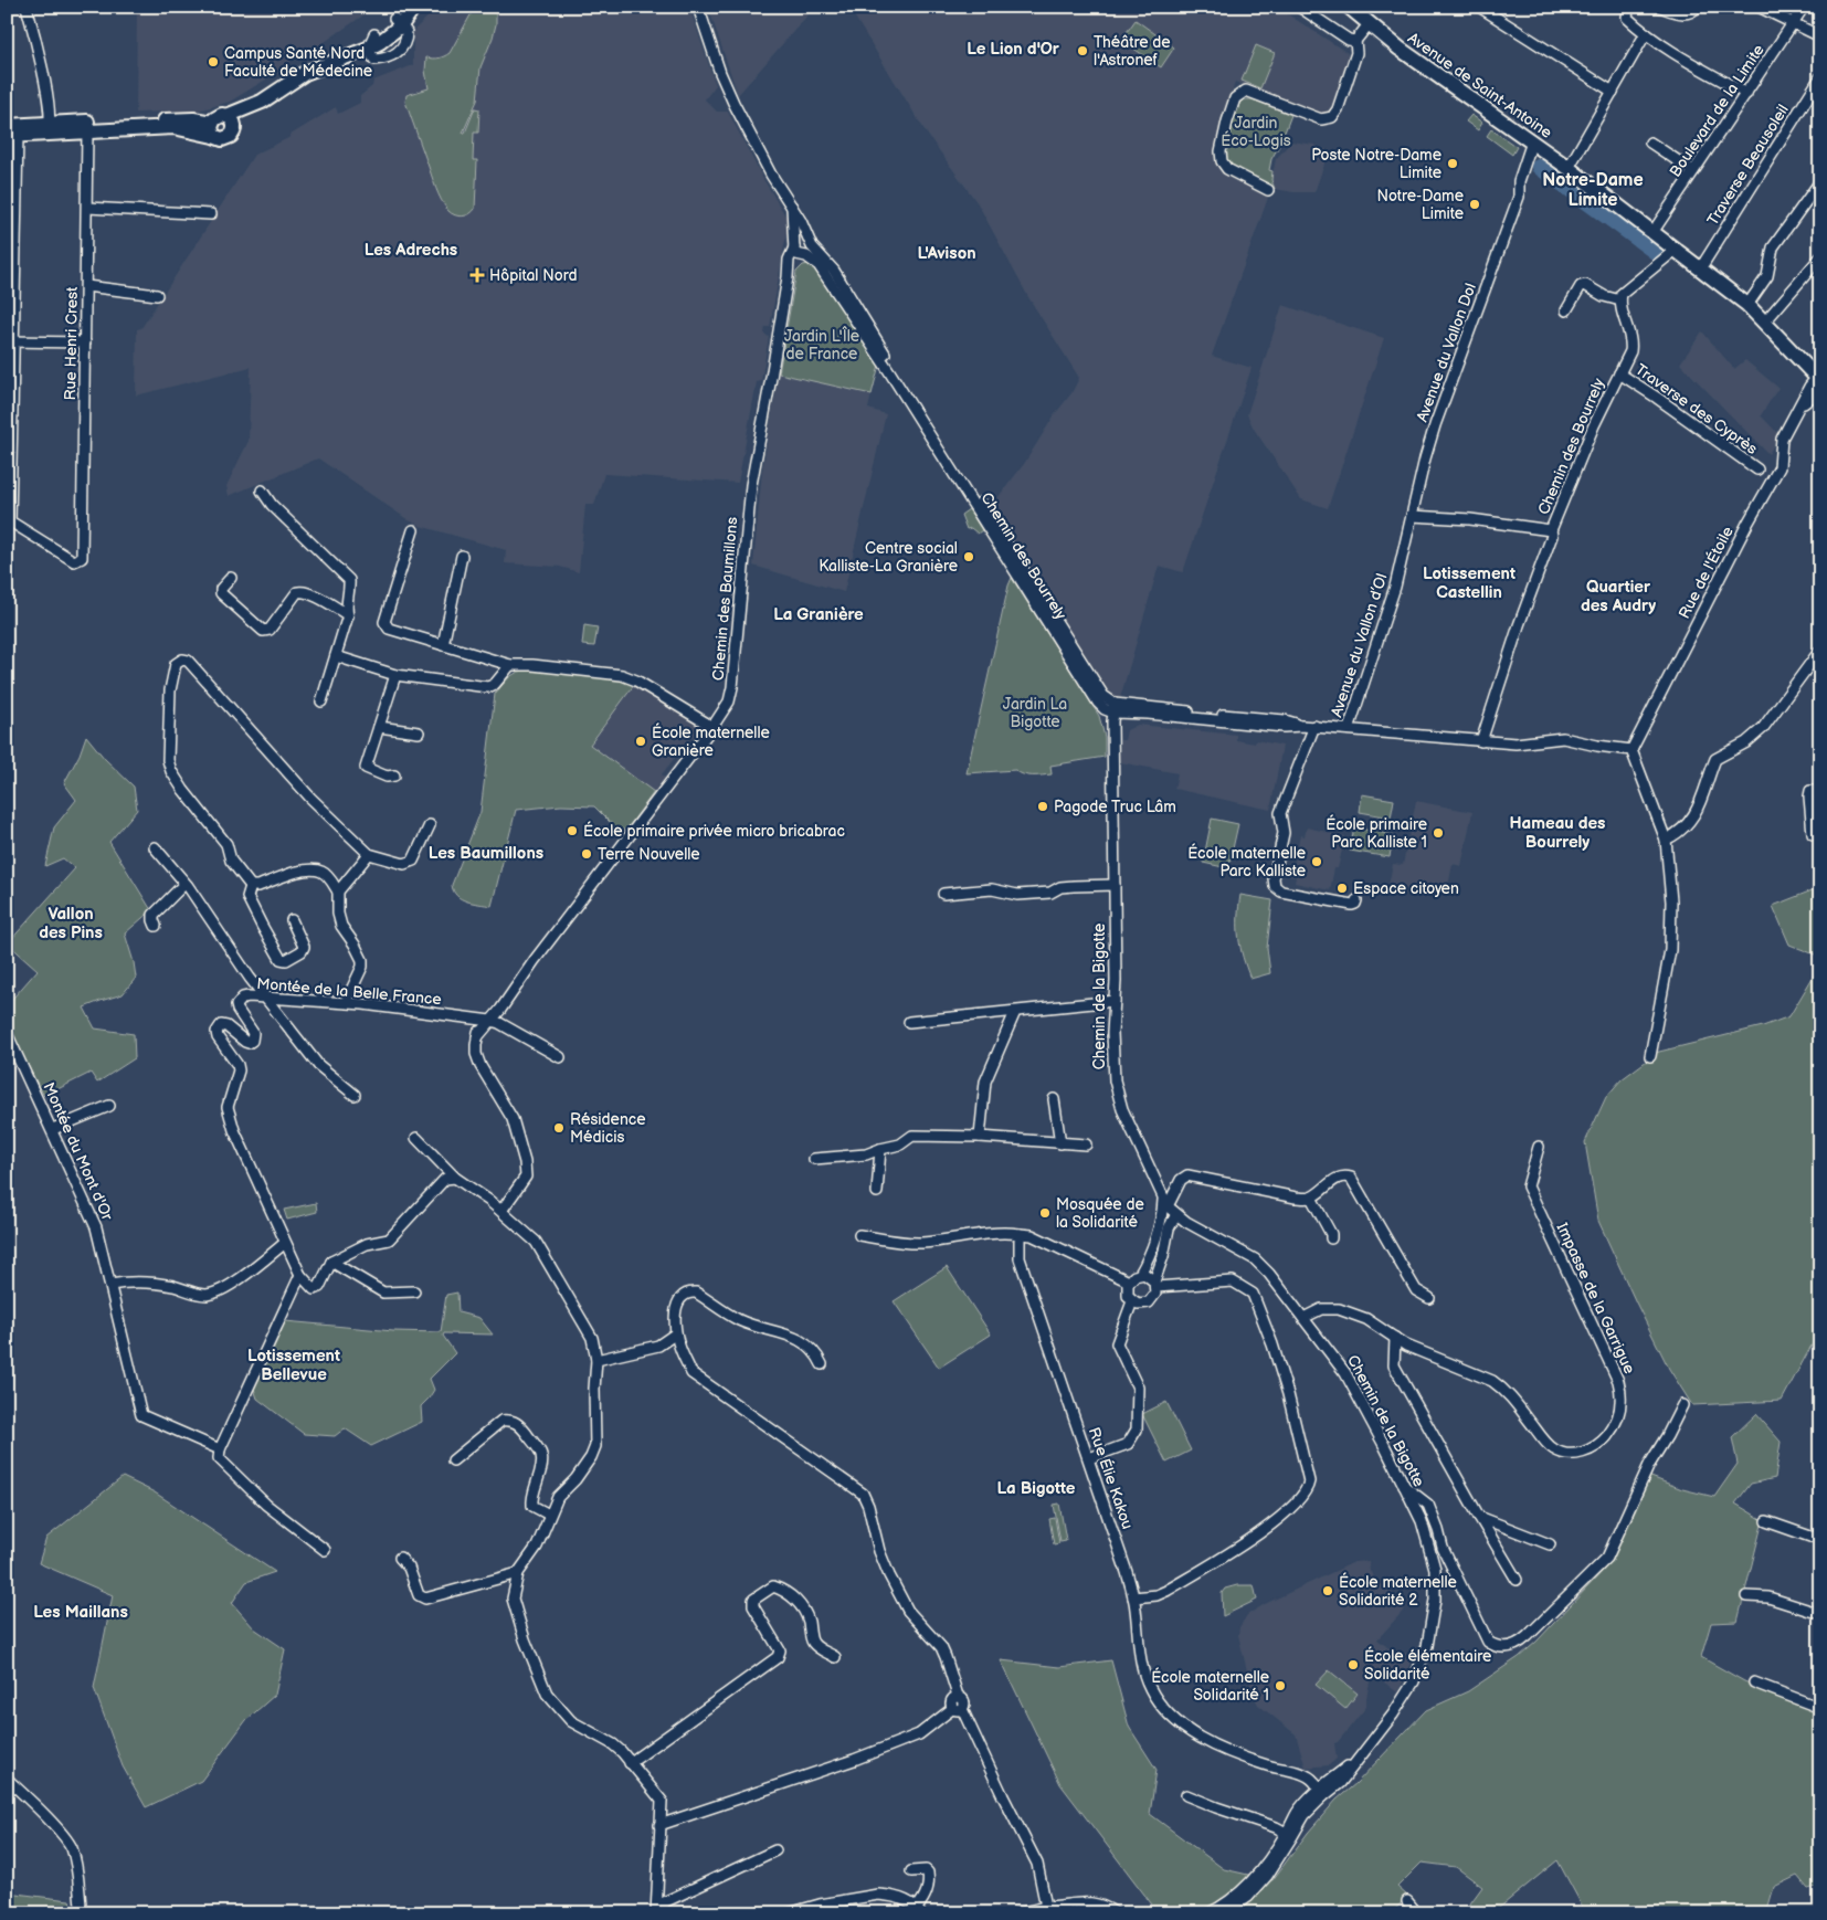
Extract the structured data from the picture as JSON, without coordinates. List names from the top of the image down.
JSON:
{
  "streets": {
    "street": [
      "Avenue de Saint-Antoine",
      "Boulevard de la Limite",
      "Traverse Beausoleil",
      "Rue Henri Crest",
      "Avenue du Vallon Dol",
      "Traverse des Cyprès",
      "Chemin des Bourrely",
      "Rue de l'Étoile",
      "Chemin des Baumillons",
      "Avenue du Vallon d’Ol",
      "Montée de la Belle France",
      "Chemin de la Bigotte",
      "Montée du Mont d'Or",
      "Impasse de la Garrigue",
      "Rue Élie Kakou"
    ]
  },
  "crossings": [
    ["Avenue de Saint-Antoine", "Boulevard de la Limite"],
    ["Avenue de Saint-Antoine", "Traverse Beausoleil"],
    ["Avenue de Saint-Antoine", "Avenue du Vallon Dol"],
    ["Avenue de Saint-Antoine", "Rue de l'Étoile"],
    ["Avenue du Vallon Dol", "Avenue du Vallon d’Ol"],
    ["Traverse des Cyprès", "Chemin des Bourrely"],
    ["Chemin des Bourrely", "Chemin des Baumillons"],
    ["Chemin des Bourrely", "Chemin de la Bigotte"],
    ["Chemin des Baumillons", "Montée de la Belle France"],
    ["Chemin de la Bigotte", "Impasse de la Garrigue"],
    ["Chemin de la Bigotte", "Rue Élie Kakou"]
  ],
  "districts": [
    "Le Lion d'Or",
    "Notre-Dame Limite",
    "Les Adrechs",
    "L'Avison",
    "Lotissement Castellin",
    "Quartier des Audry",
    "La Granière",
    "Hameau des Bourrely",
    "Les Baumillons",
    "Vallon des Pins",
    "Lotissement Bellevue",
    "La Bigotte",
    "Les Maillans"
  ],
  "parks": ["Jardin Éco-Logis", "Jardin L'Île de France", "Jardin La Bigotte"],
  "places": {
    "other": [
      "Théâtre de l'Astronef",
      "Campus Santé Nord Faculté de Médecine",
      "Poste Notre-Dame Limite",
      "Notre-Dame Limite",
      "Centre social Kalliste-La Granière",
      "École maternelle Granière",
      "Pagode Truc Lâm",
      "École primaire privée micro bricabrac",
      "École primaire Parc Kalliste 1",
      "Terre Nouvelle",
      "École maternelle Parc Kalliste",
      "Espace citoyen",
      "Résidence Médicis",
      "Mosquée de la Solidarité",
      "École maternelle Solidarité 2",
      "École élémentaire Solidarité",
      "École maternelle Solidarité 1"
    ],
    "health": ["Hôpital Nord"]
  }
}
